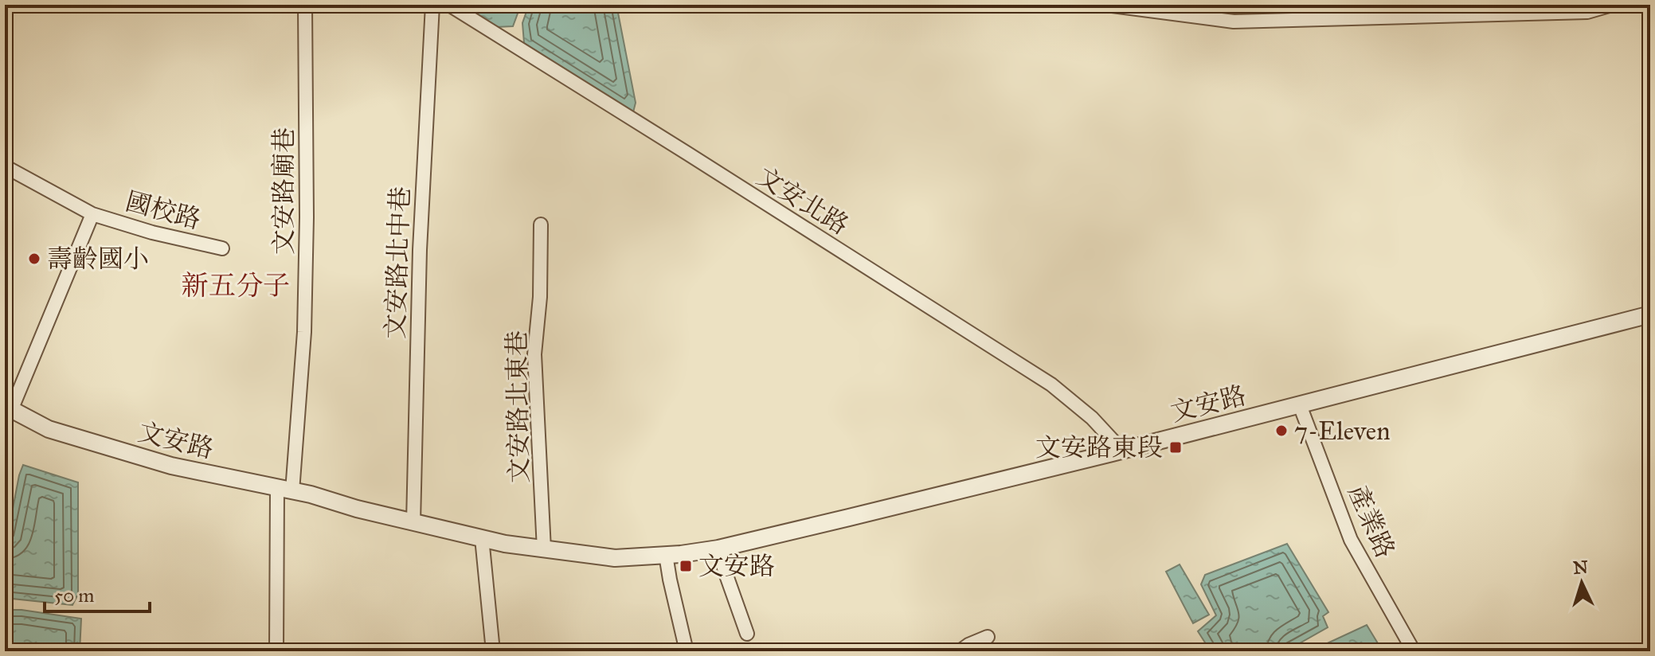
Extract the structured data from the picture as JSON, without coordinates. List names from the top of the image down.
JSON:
{
  "streets": {
    "street": [
      "文安路廟巷",
      "文安北路",
      "國校路",
      "文安路北中巷",
      "文安路",
      "文安路北東巷",
      "產業路"
    ]
  },
  "crossings": [
    ["文安路廟巷", "文安路"],
    ["文安北路", "文安路"],
    ["國校路", "文安路"],
    ["文安路北中巷", "文安路"],
    ["文安路", "文安路北東巷"],
    ["文安路", "產業路"]
  ],
  "districts": ["新五分子"],
  "places": {
    "other": ["壽齡國小", "7-Eleven"],
    "transit": ["文安路東段", "文安路"]
  },
  "scale_bar": "50 m",
  "north": "top"
}
